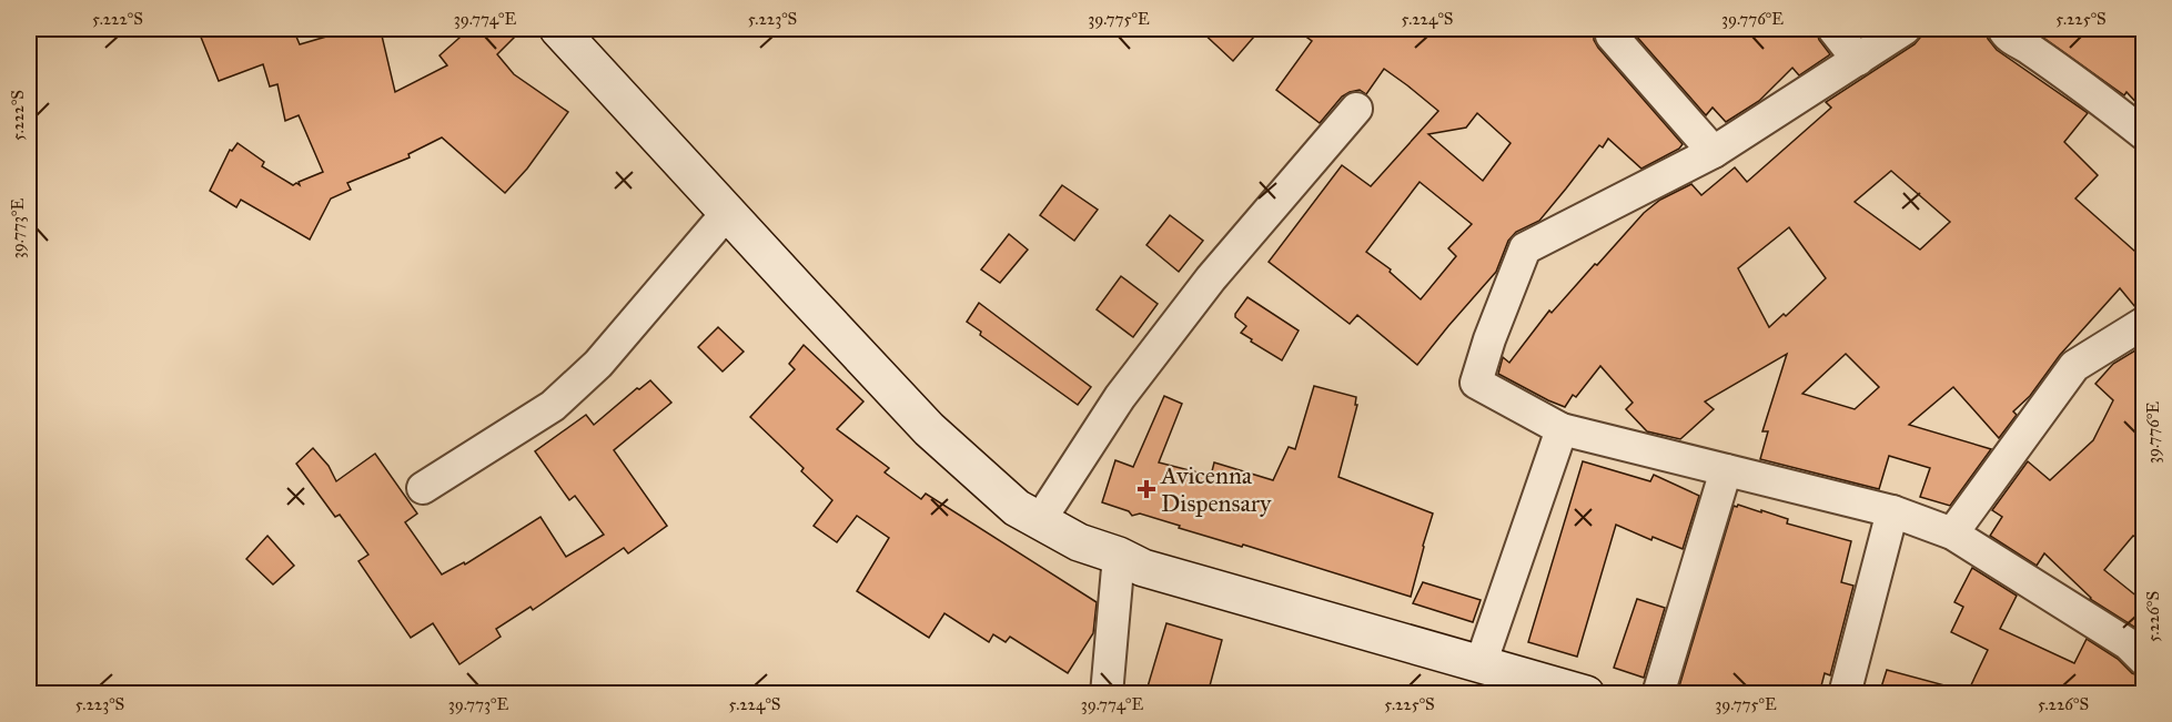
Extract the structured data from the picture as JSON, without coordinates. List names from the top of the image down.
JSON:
{
  "places": {
    "health": ["Avicenna Dispensary"]
  },
  "coordinates": [
    "5.222°S",
    "39.774°E",
    "5.223°S",
    "39.775°E",
    "5.224°S",
    "39.776°E",
    "5.225°S",
    "39.773°E",
    "5.226°S"
  ]
}
